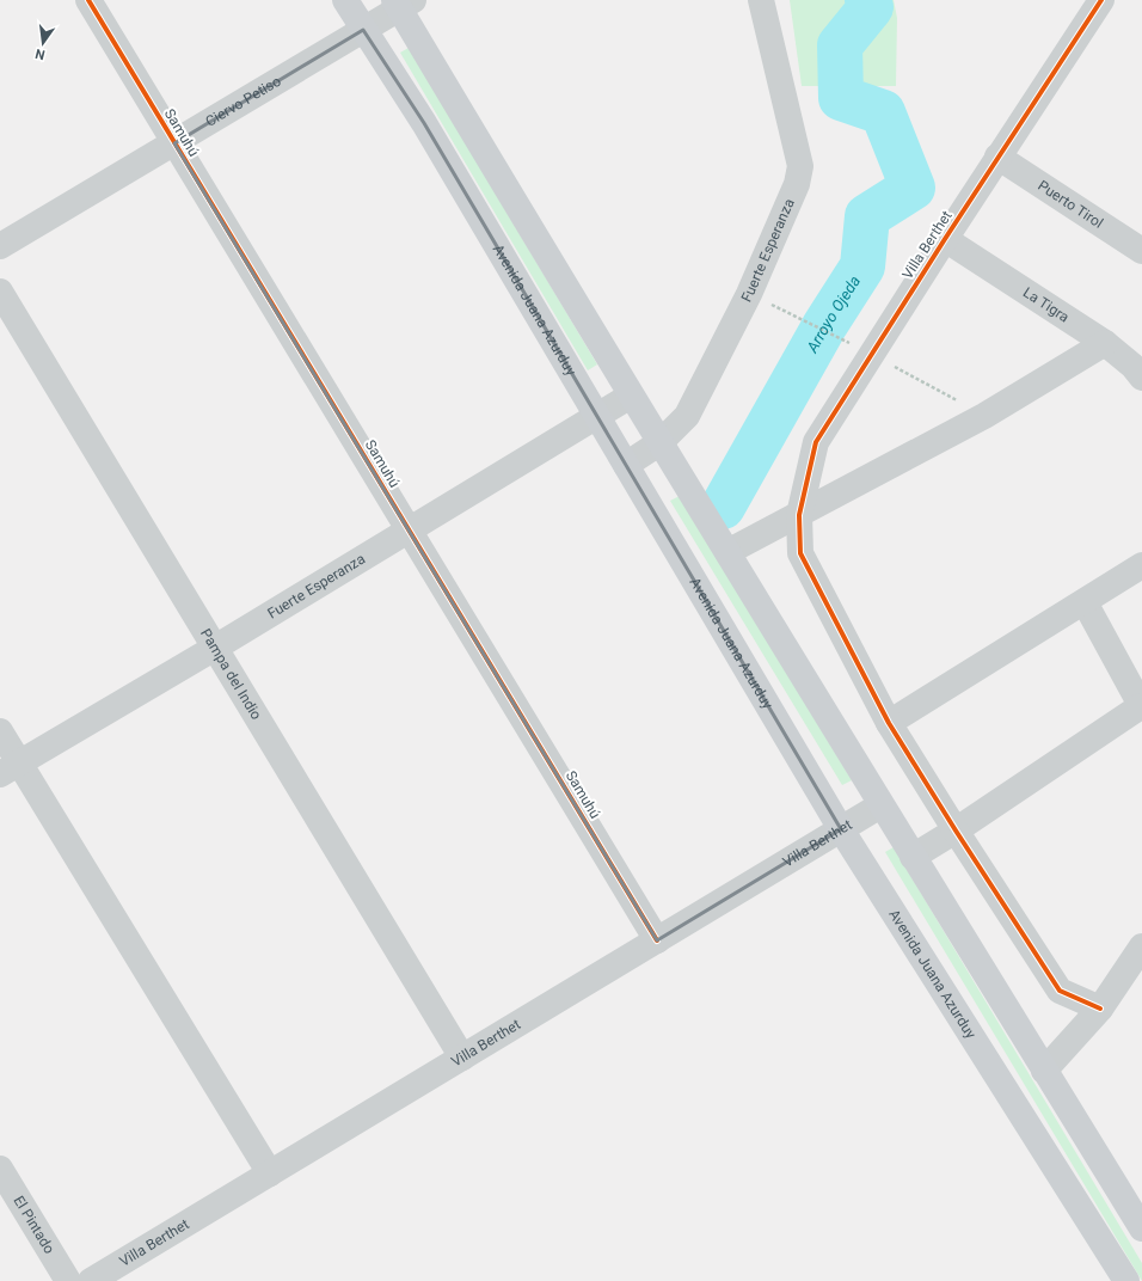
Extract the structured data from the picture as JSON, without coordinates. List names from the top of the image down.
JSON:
{
  "streets": {
    "main road": ["Avenida Juana Azurduy"],
    "street": [
      "Ciervo Petiso",
      "Samuhú",
      "Puerto Tirol",
      "Villa Berthet",
      "Fuerte Esperanza",
      "La Tigra",
      "Pampa del Indio",
      "El Pintado"
    ]
  },
  "crossings": [
    ["Ciervo Petiso", "Samuhú"],
    ["Ciervo Petiso", "Avenida Juana Azurduy"],
    ["Samuhú", "Villa Berthet"],
    ["Samuhú", "Fuerte Esperanza"],
    ["Puerto Tirol", "Villa Berthet"],
    ["Villa Berthet", "La Tigra"],
    ["Villa Berthet", "Avenida Juana Azurduy"],
    ["Villa Berthet", "Pampa del Indio"],
    ["Fuerte Esperanza", "Avenida Juana Azurduy"],
    ["Fuerte Esperanza", "Pampa del Indio"]
  ],
  "water": ["Arroyo Ojeda"],
  "north": "bottom"
}
